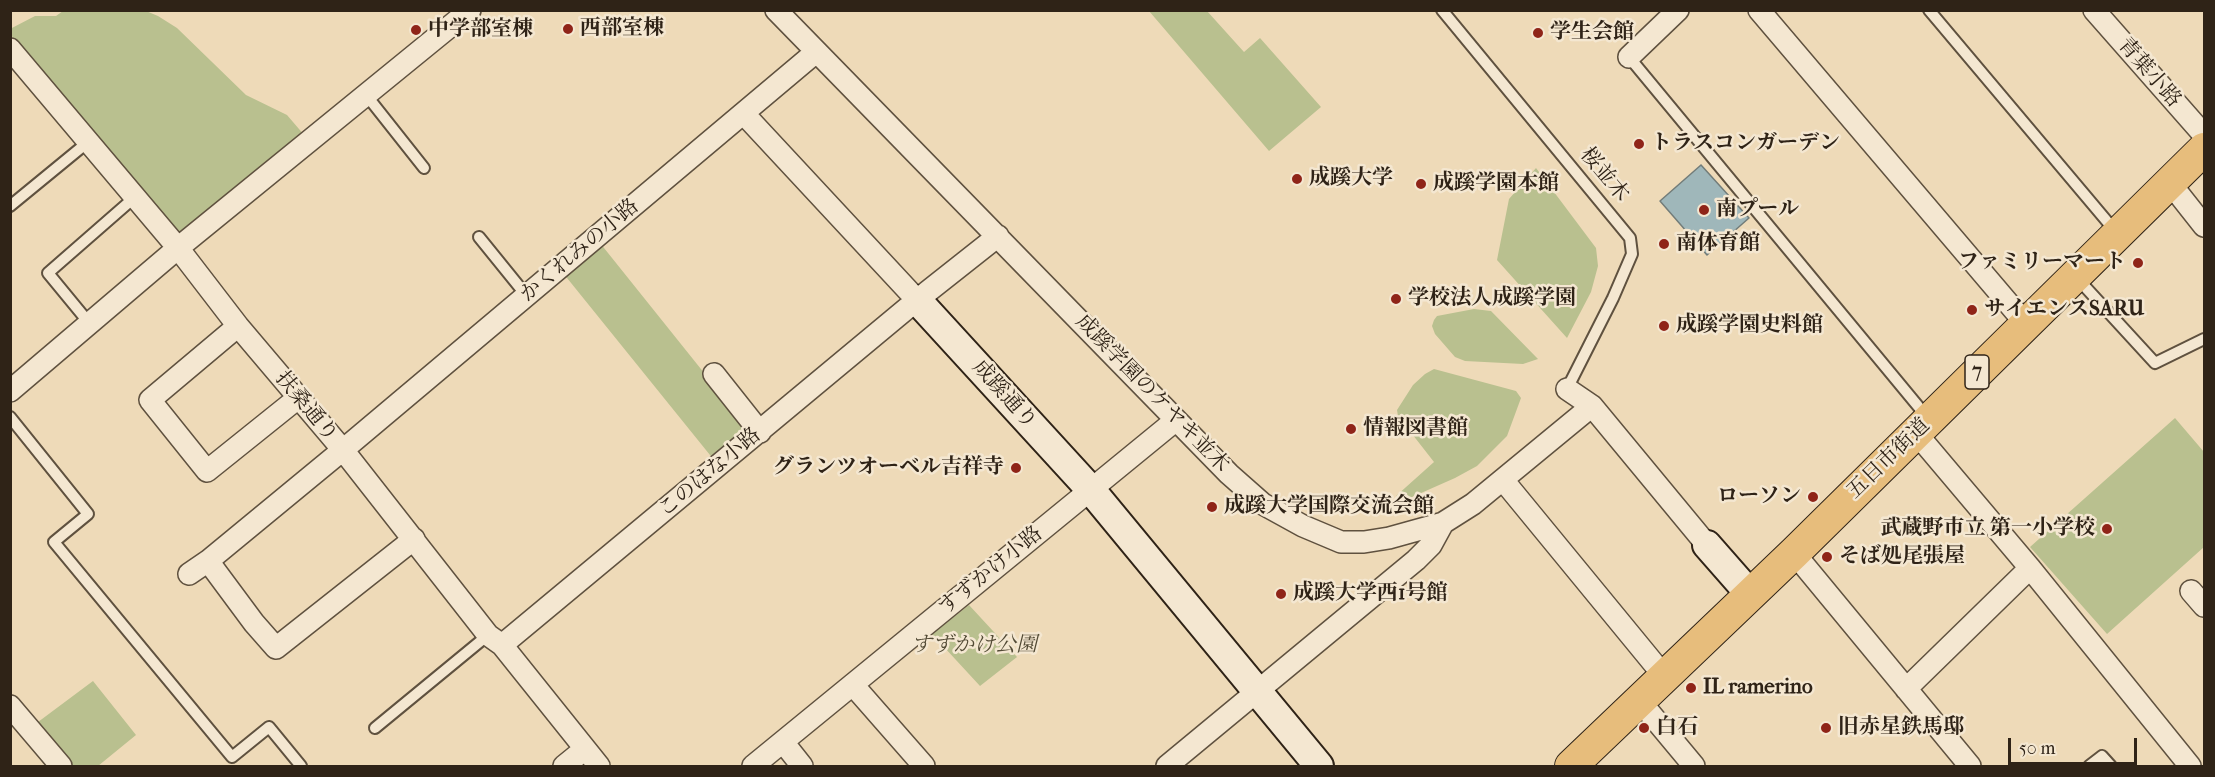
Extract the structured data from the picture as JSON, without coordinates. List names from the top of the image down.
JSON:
{
  "streets": {
    "main road": ["7", "五日市街道"],
    "street": [
      "青葉小路",
      "かくれみの小路",
      "成蹊学園のケヤキ並木",
      "成蹊通り",
      "扶桑通り",
      "このはな小路",
      "すずかけ小路"
    ],
    "lane": ["桜並木"]
  },
  "crossings": [
    ["かくれみの小路", "成蹊学園のケヤキ並木"],
    ["かくれみの小路", "扶桑通り"],
    ["成蹊学園のケヤキ並木", "このはな小路"],
    ["成蹊学園のケヤキ並木", "すずかけ小路"],
    ["成蹊通り", "このはな小路"],
    ["成蹊通り", "すずかけ小路"],
    ["扶桑通り", "このはな小路"]
  ],
  "parks": ["すずかけ公園"],
  "places": [
    "西部室棟",
    "中学部室棟",
    "学生会館",
    "トラスコンガーデン",
    "成蹊大学",
    "成蹊学園本館",
    "南プール",
    "南体育館",
    "ファミリーマート",
    "学校法人成蹊学園",
    "サイエンスSARU",
    "成蹊学園史料館",
    "情報図書館",
    "グランツオーベル吉祥寺",
    "ローソン",
    "成蹊大学国際交流会館",
    "武蔵野市立 第一小学校",
    "そば処尾張屋",
    "成蹊大学西1号館",
    "IL ramerino",
    "白石",
    "旧赤星鉄馬邸"
  ],
  "scale_bar": "50 m"
}
